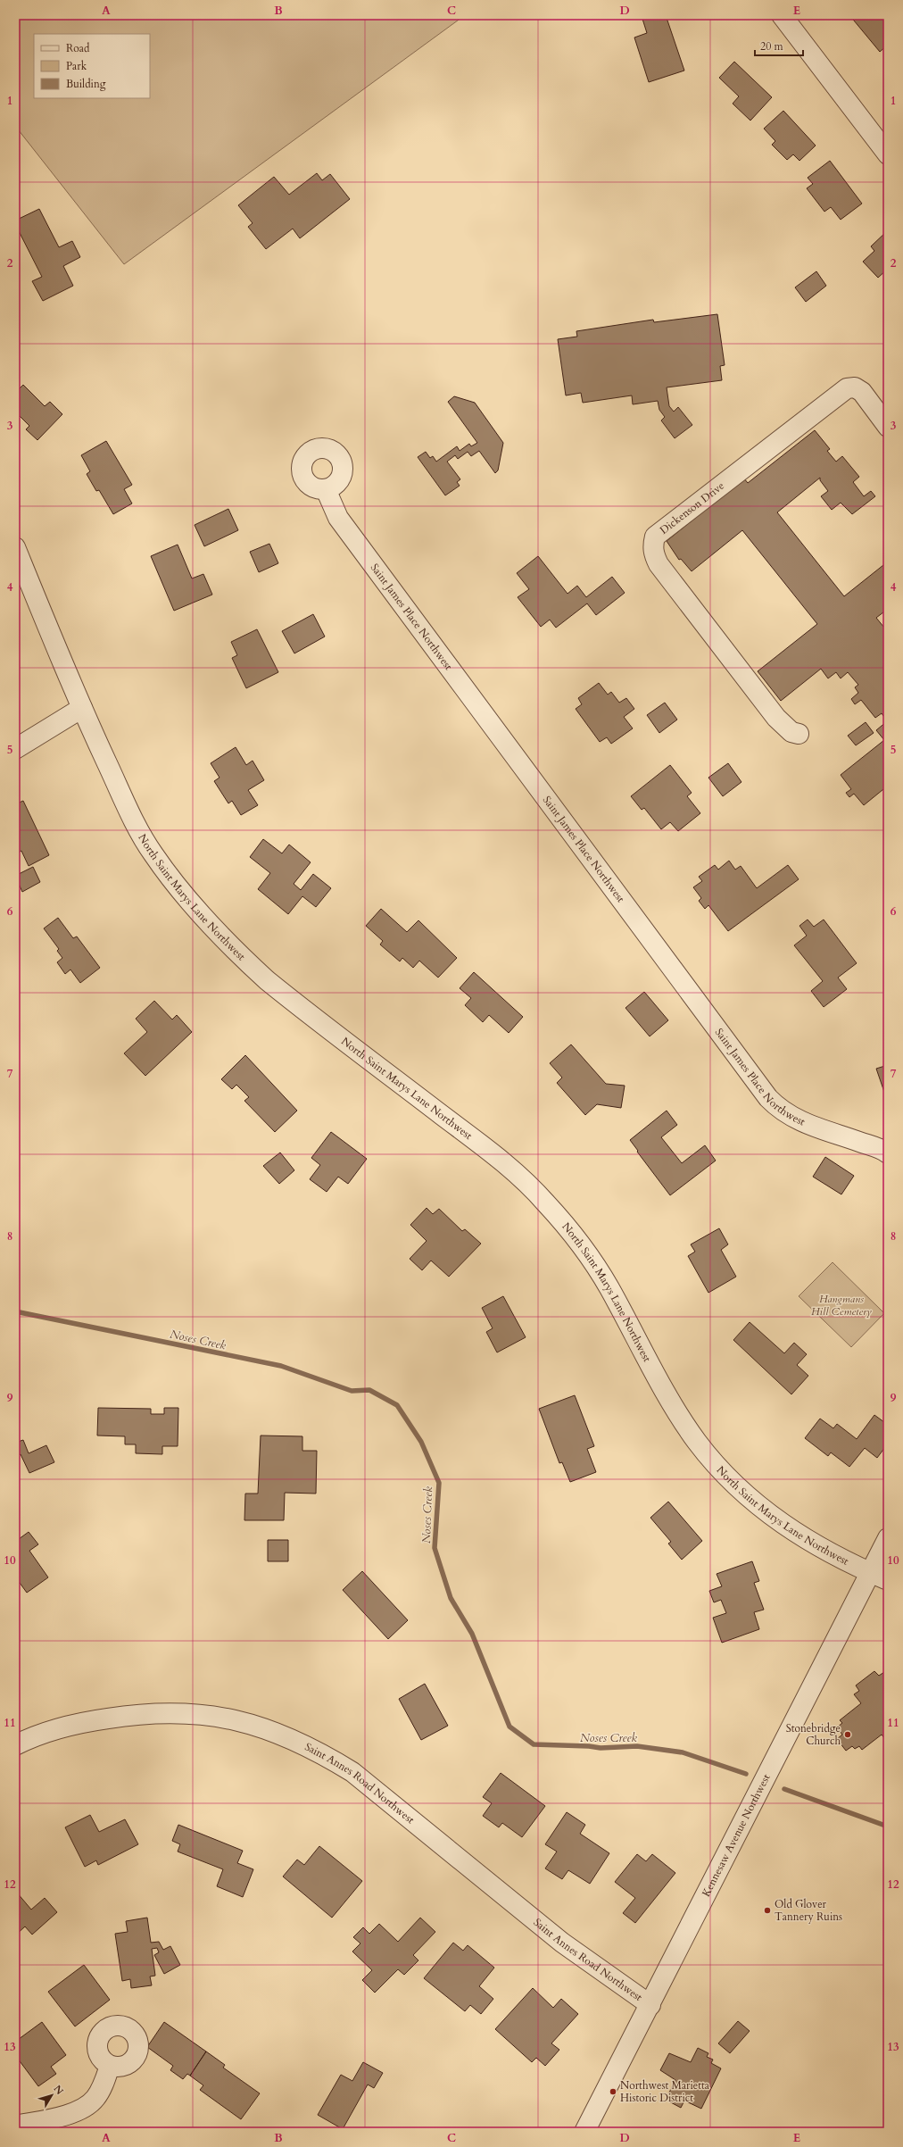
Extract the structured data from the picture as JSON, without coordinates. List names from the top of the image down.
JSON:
{
  "streets": {
    "street": [
      "Dickenson Drive",
      "Saint James Place Northwest",
      "North Saint Marys Lane Northwest",
      "Saint Annes Road Northwest",
      "Kennesaw Avenue Northwest"
    ]
  },
  "crossings": [
    ["North Saint Marys Lane Northwest", "Kennesaw Avenue Northwest"],
    ["Saint Annes Road Northwest", "Kennesaw Avenue Northwest"]
  ],
  "water": ["Noses Creek"],
  "parks": ["Hangmans Hill Cemetery"],
  "places": ["Stonebridge Church", "Old Glover Tannery Ruins", "Northwest Marietta Historic District"],
  "legend": ["Road", "Park", "Building"],
  "scale_bar": "20 m",
  "north": "top right",
  "grid": {
    "columns": [
      "A",
      "B",
      "C",
      "D",
      "E"
    ],
    "rows": [
      "1",
      "2",
      "3",
      "4",
      "5",
      "6",
      "7",
      "8",
      "9",
      "10",
      "11",
      "12",
      "13"
    ]
  }
}
